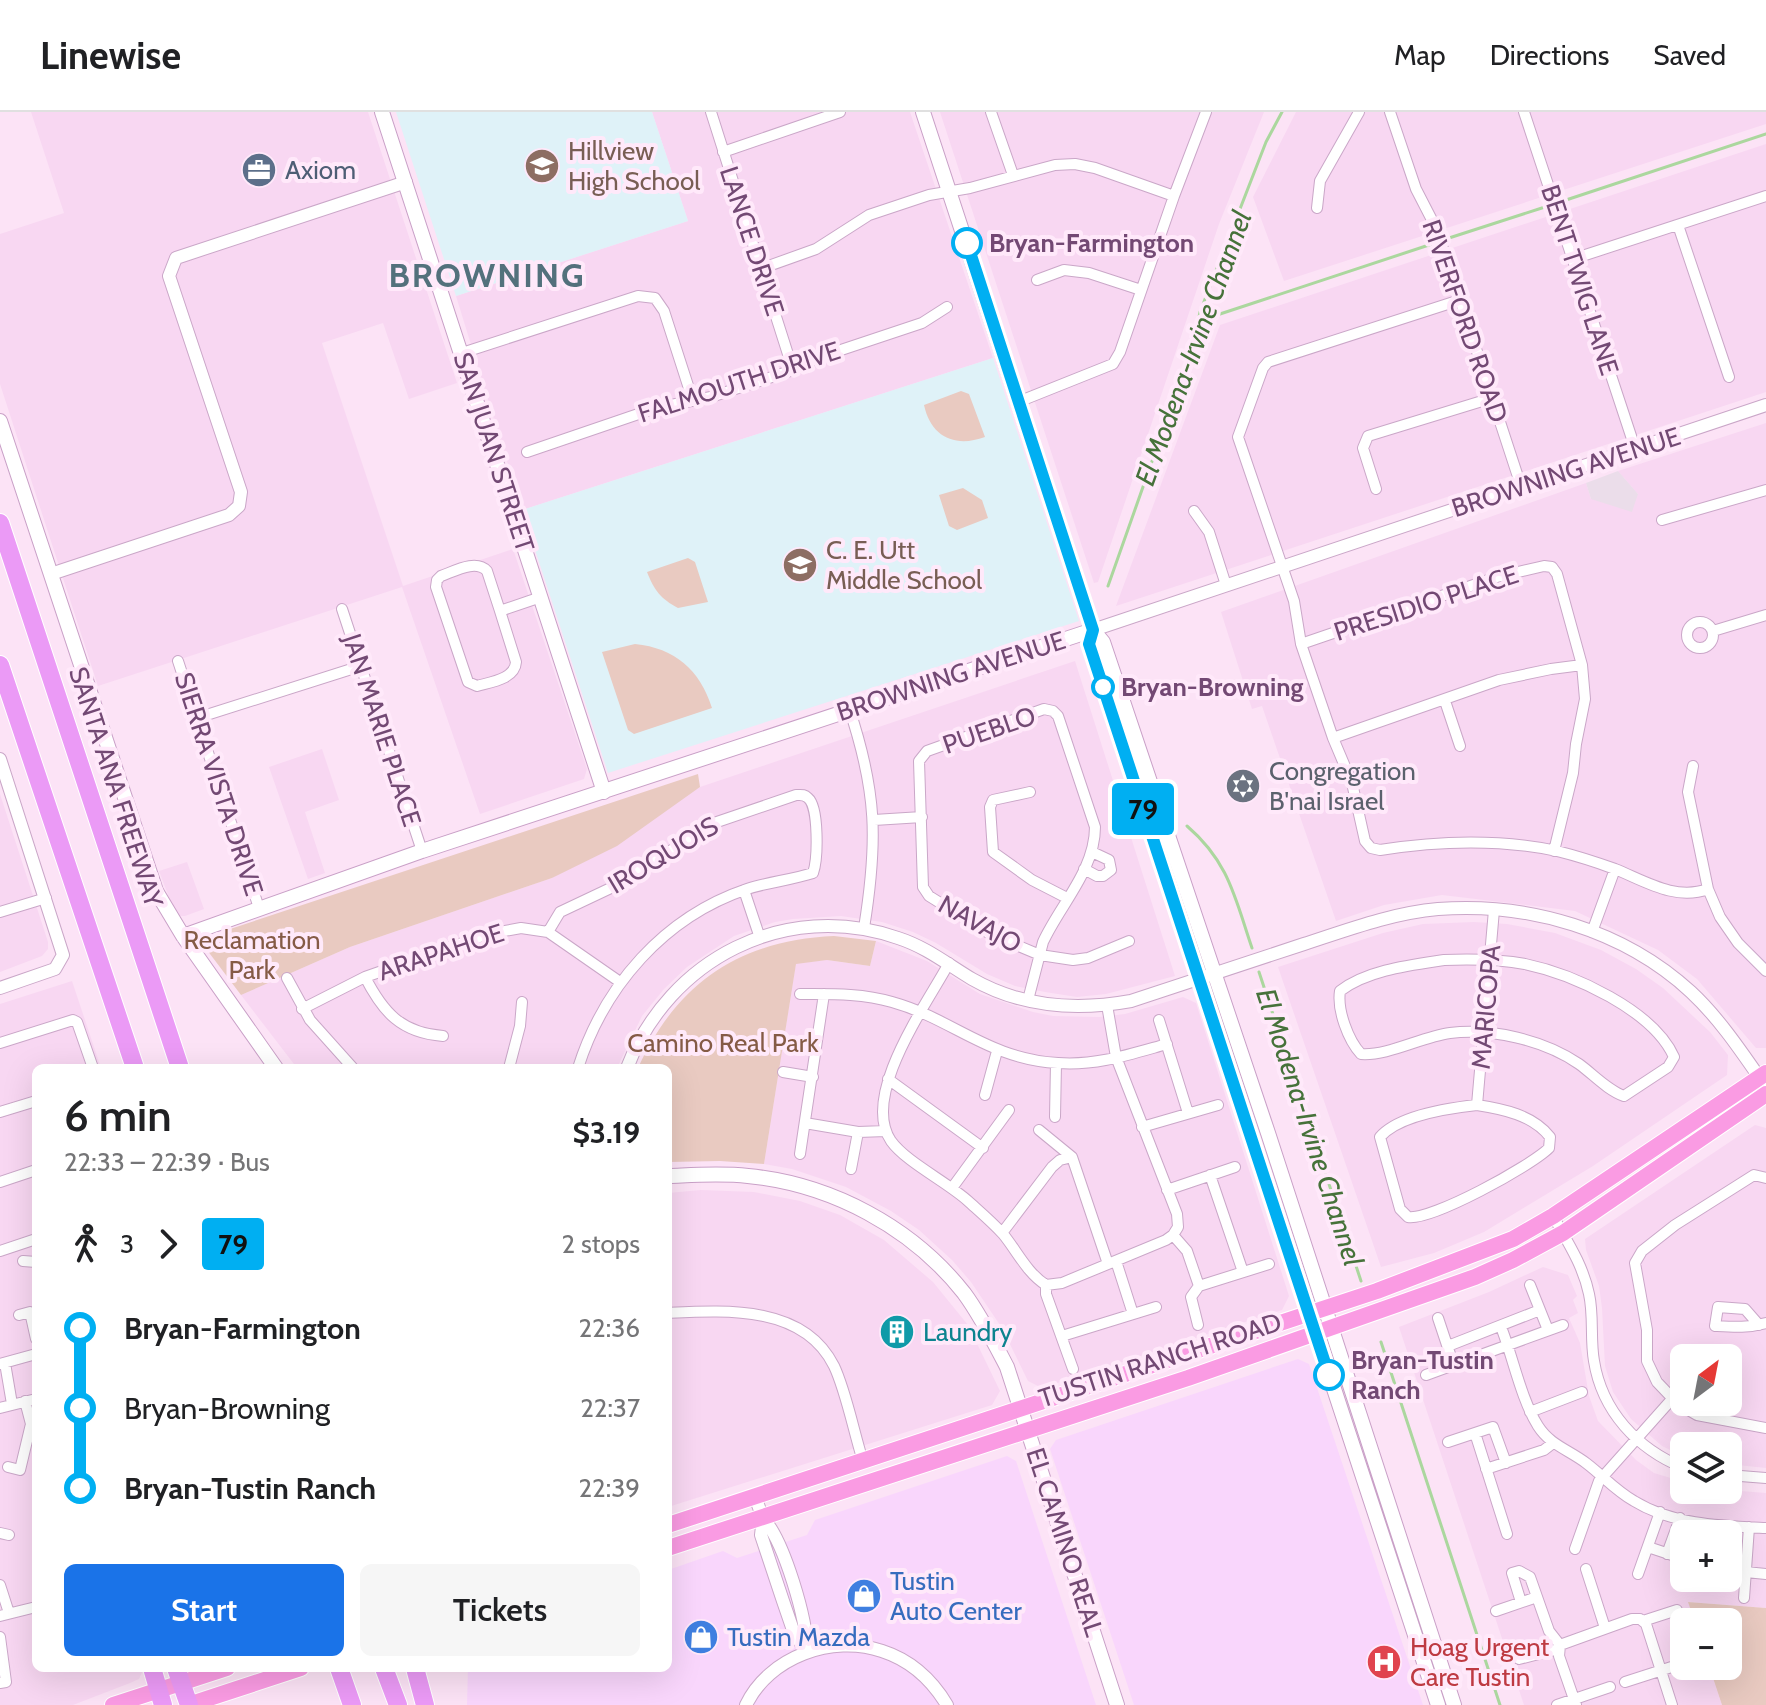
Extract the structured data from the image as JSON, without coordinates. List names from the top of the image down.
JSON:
{
  "streets": {
    "highway": ["SANTA ANA FREEWAY"],
    "main road": [
      "SAN JUAN STREET",
      "BROWNING AVENUE",
      "TUSTIN RANCH ROAD",
      "EL CAMINO REAL"
    ],
    "street": [
      "LANCE DRIVE",
      "BENT TWIG LANE",
      "RIVERFORD ROAD",
      "FALMOUTH DRIVE",
      "PRESIDIO PLACE",
      "JAN MARIE PLACE",
      "PUEBLO",
      "SIERRA VISTA DRIVE",
      "IROQUOIS",
      "NAVAJO",
      "ARAPAHOE",
      "MARICOPA"
    ]
  },
  "crossings": [
    ["LANCE DRIVE", "FALMOUTH DRIVE"],
    ["BENT TWIG LANE", "BROWNING AVENUE"],
    ["RIVERFORD ROAD", "BROWNING AVENUE"],
    ["SAN JUAN STREET", "BROWNING AVENUE"],
    ["BROWNING AVENUE", "JAN MARIE PLACE"],
    ["BROWNING AVENUE", "SIERRA VISTA DRIVE"],
    ["PUEBLO", "NAVAJO"],
    ["IROQUOIS", "ARAPAHOE"],
    ["TUSTIN RANCH ROAD", "EL CAMINO REAL"]
  ],
  "districts": ["BROWNING"],
  "water": ["El Modena-Irvine Channel"],
  "parks": ["Reclamation Park", "Camino Real Park"],
  "places": {
    "school or university": ["Hillview High School", "C. E. Utt Middle School"],
    "office": ["Axiom"],
    "other": ["Bryan-Farmington", "Bryan-Browning", "Bryan-Tustin Ranch"],
    "synagogue": ["Congregation B'nai Israel"],
    "building": ["Laundry"],
    "shop": ["Tustin Auto Center", "Tustin Mazda"],
    "hospital": ["Hoag Urgent Care Tustin"]
  },
  "lines": ["bus line 79"],
  "north": "top right",
  "page": {
    "header": "Linewise",
    "nav": ["Map", "Directions", "Saved"],
    "on_map": "79",
    "heading": ["6 min", "22:33 – 22:39 · Bus", "$3.19"],
    "legs": ["3", "79", "2 stops"],
    "list": [
      {
        "name": "Bryan-Farmington",
        "value": "22:36"
      },
      {
        "name": "Bryan-Browning",
        "value": "22:37"
      },
      {
        "name": "Bryan-Tustin Ranch",
        "value": "22:39"
      }
    ],
    "map_buttons": ["+", "−"],
    "buttons": ["Start", "Tickets"]
  }
}
